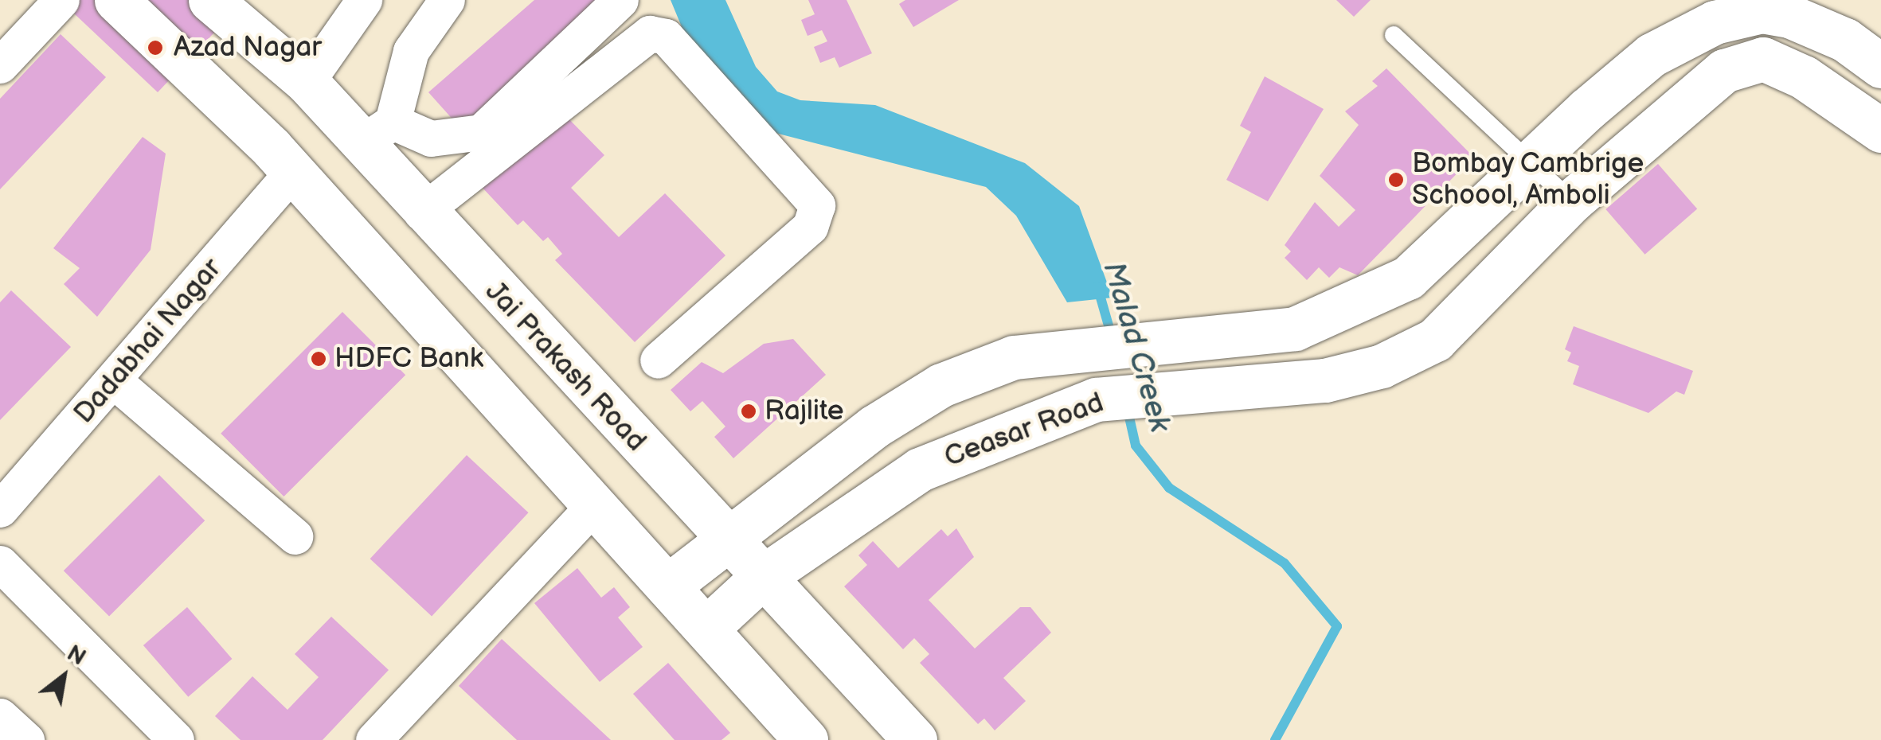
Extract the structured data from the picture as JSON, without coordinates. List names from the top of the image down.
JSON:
{
  "streets": {
    "main road": ["Jai Prakash Road", "Ceasar Road"],
    "street": ["Dadabhai Nagar"]
  },
  "crossings": [
    ["Jai Prakash Road", "Ceasar Road"]
  ],
  "water": ["Malad Creek"],
  "places": [
    "Azad Nagar",
    "Bombay Cambrige Schoool, Amboli",
    "HDFC Bank",
    "Rajlite"
  ],
  "north": "top right"
}
